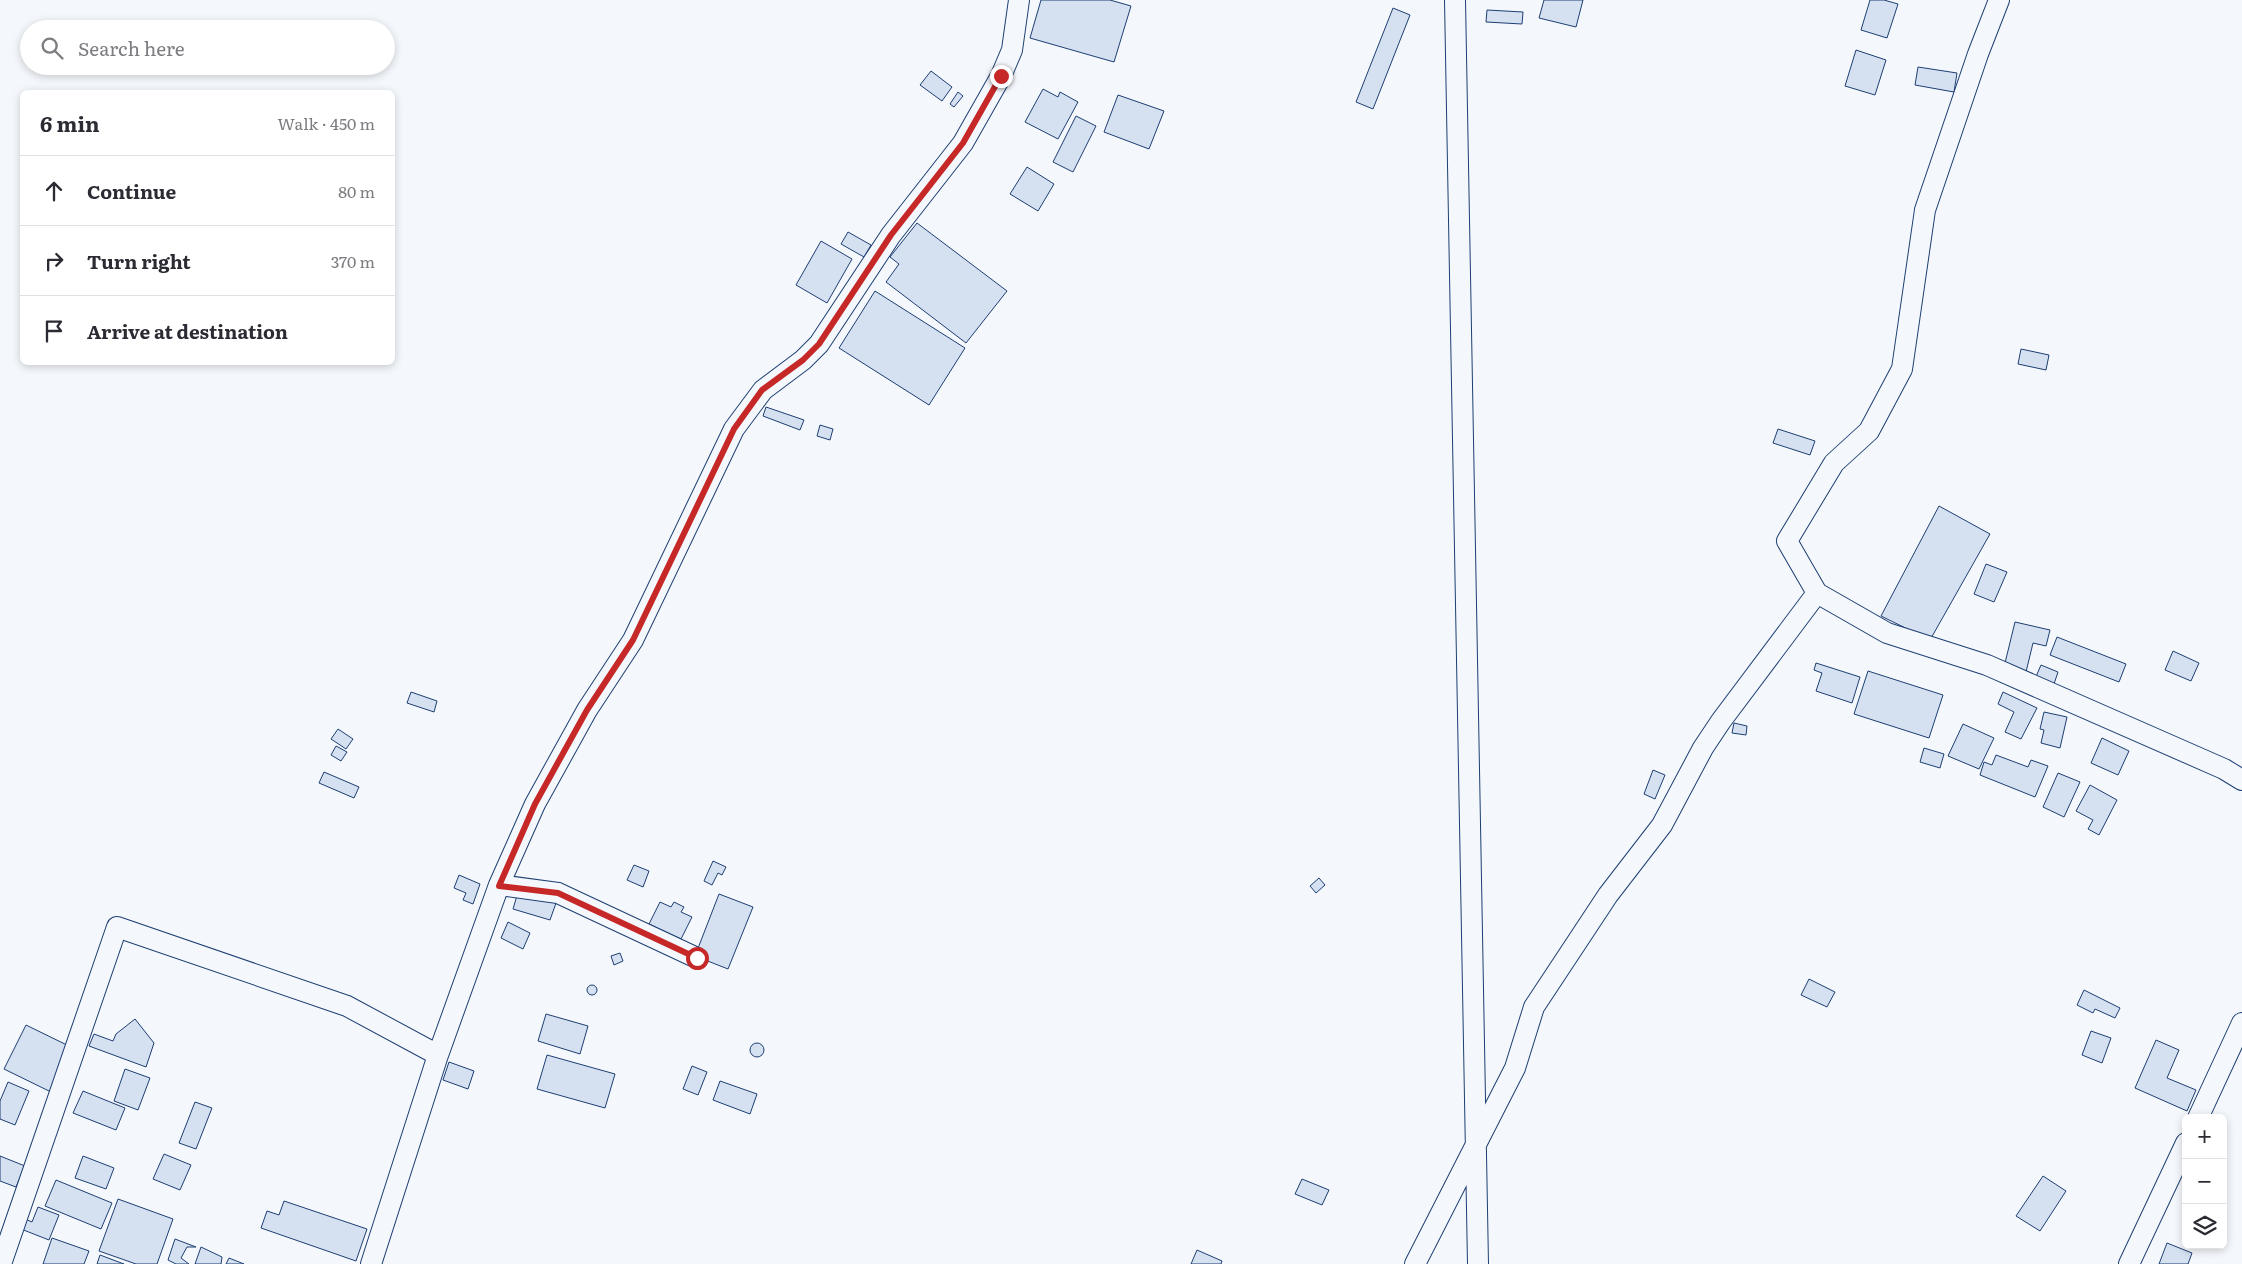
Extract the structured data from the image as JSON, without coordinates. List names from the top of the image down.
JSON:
{
  "page": {
    "search": "Search here",
    "heading": ["6 min", "Walk · 450 m"],
    "list": [
      ["Continue", "80 m"],
      ["Turn right", "370 m"],
      "Arrive at destination"
    ],
    "map_buttons": ["+", "−"]
  }
}
